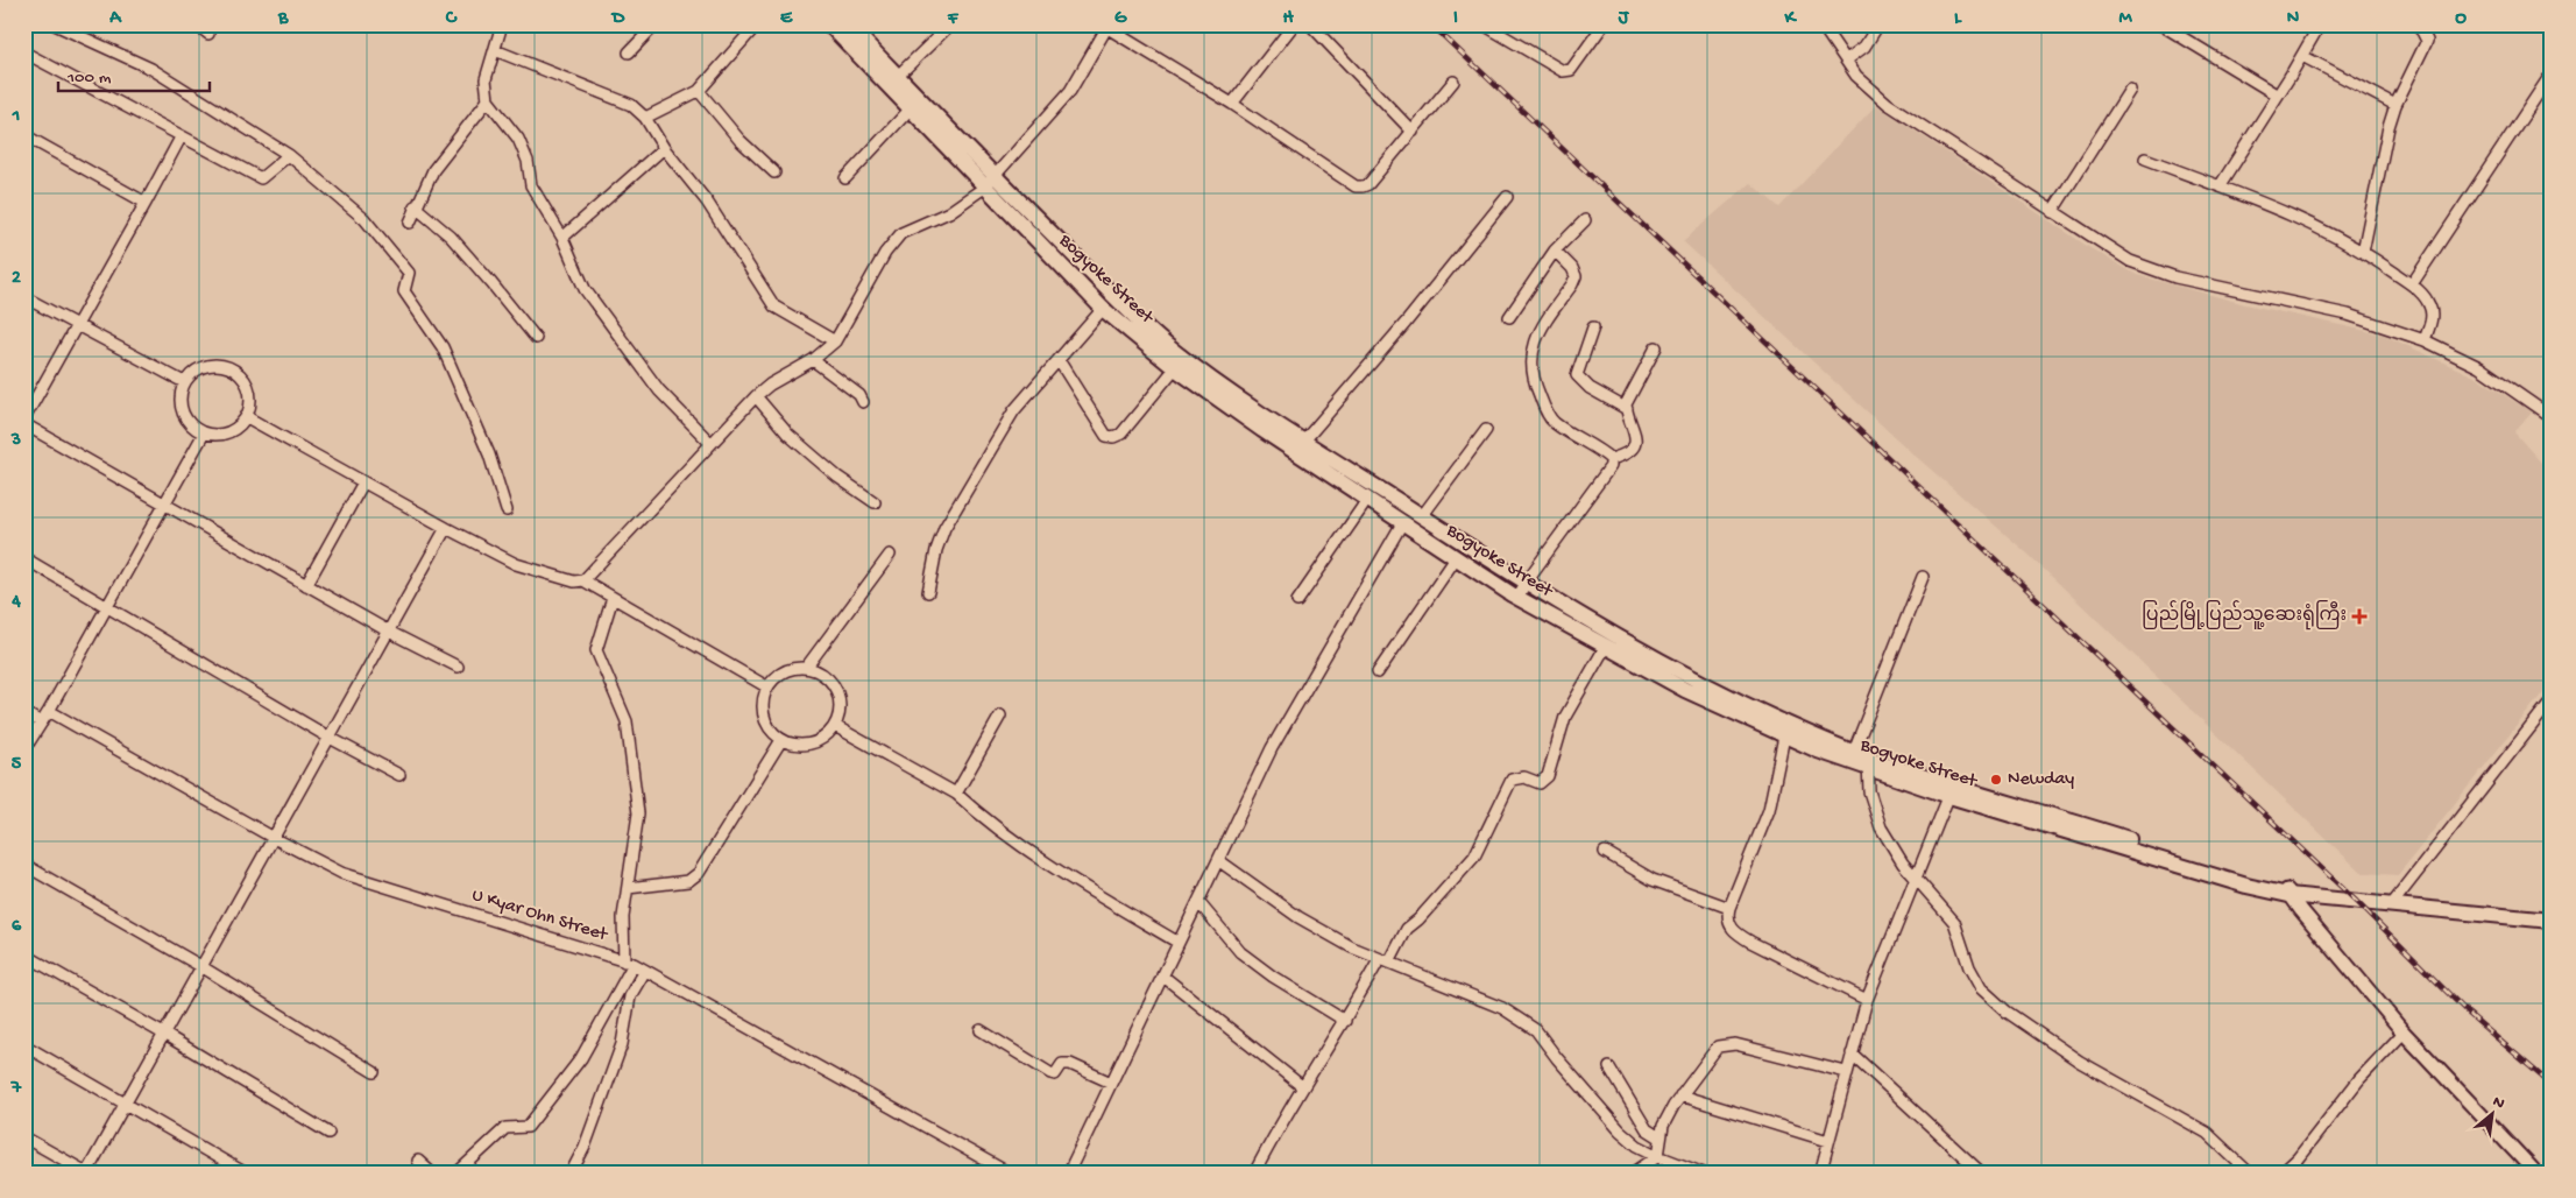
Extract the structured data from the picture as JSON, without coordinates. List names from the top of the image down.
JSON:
{
  "streets": {
    "main road": ["Bogyoke Street"],
    "street": ["U Kyar Ohn Street"]
  },
  "places": {
    "health": ["ပြည်မြို့ပြည်သူ့ဆေးရုံကြီး"],
    "other": ["Newday"]
  },
  "scale_bar": "100 m",
  "north": "top right",
  "grid": {
    "columns": [
      "A",
      "B",
      "C",
      "D",
      "E",
      "F",
      "G",
      "H",
      "I",
      "J",
      "K",
      "L",
      "M",
      "N",
      "O"
    ],
    "rows": [
      "1",
      "2",
      "3",
      "4",
      "5",
      "6",
      "7"
    ]
  }
}
